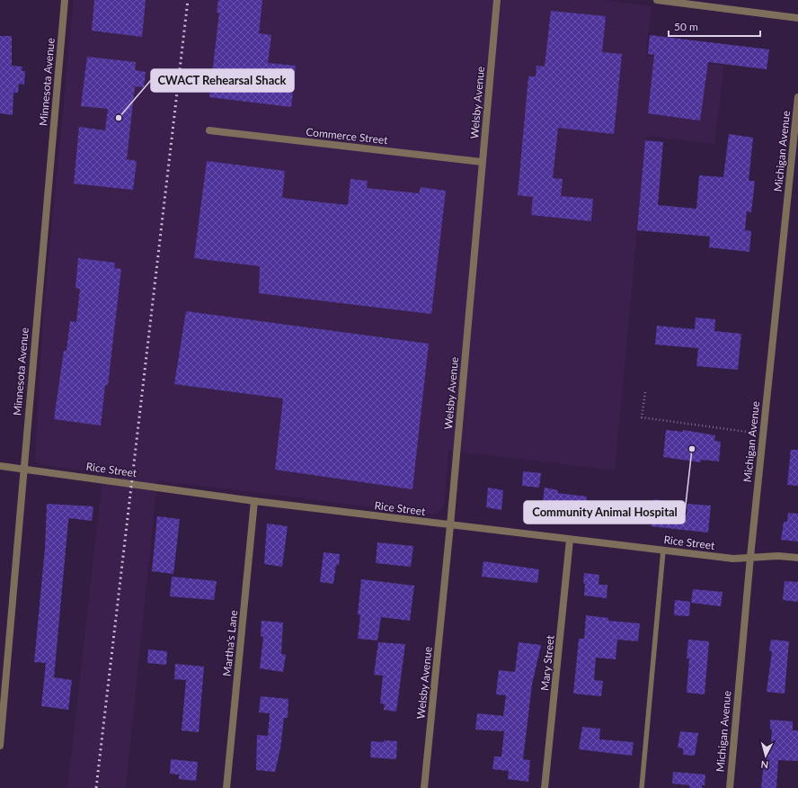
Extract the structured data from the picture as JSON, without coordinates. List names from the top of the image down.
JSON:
{
  "streets": {
    "street": [
      "Minnesota Avenue",
      "Welsby Avenue",
      "Commerce Street",
      "Michigan Avenue",
      "Rice Street",
      "Martha's Lane",
      "Mary Street"
    ]
  },
  "crossings": [
    ["Minnesota Avenue", "Rice Street"],
    ["Welsby Avenue", "Commerce Street"],
    ["Welsby Avenue", "Rice Street"],
    ["Michigan Avenue", "Rice Street"],
    ["Rice Street", "Martha's Lane"],
    ["Rice Street", "Mary Street"]
  ],
  "places": ["CWACT Rehearsal Shack", "Community Animal Hospital"],
  "scale_bar": "50 m",
  "north": "bottom"
}
